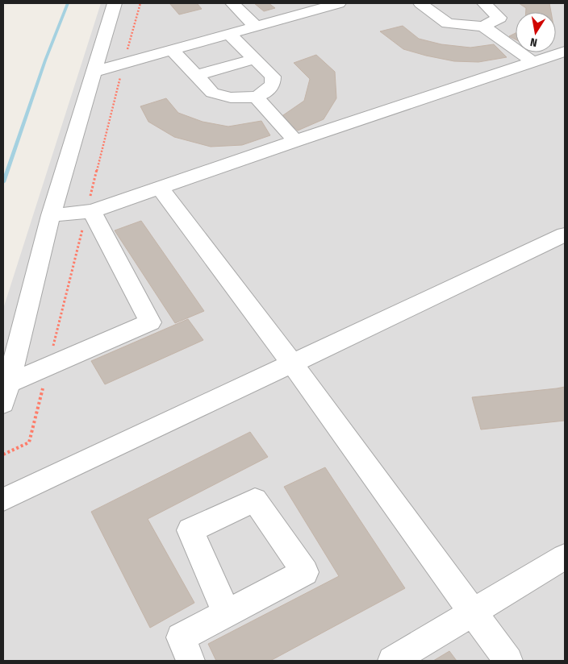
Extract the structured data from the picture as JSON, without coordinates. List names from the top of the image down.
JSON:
{
  "north": "bottom"
}
